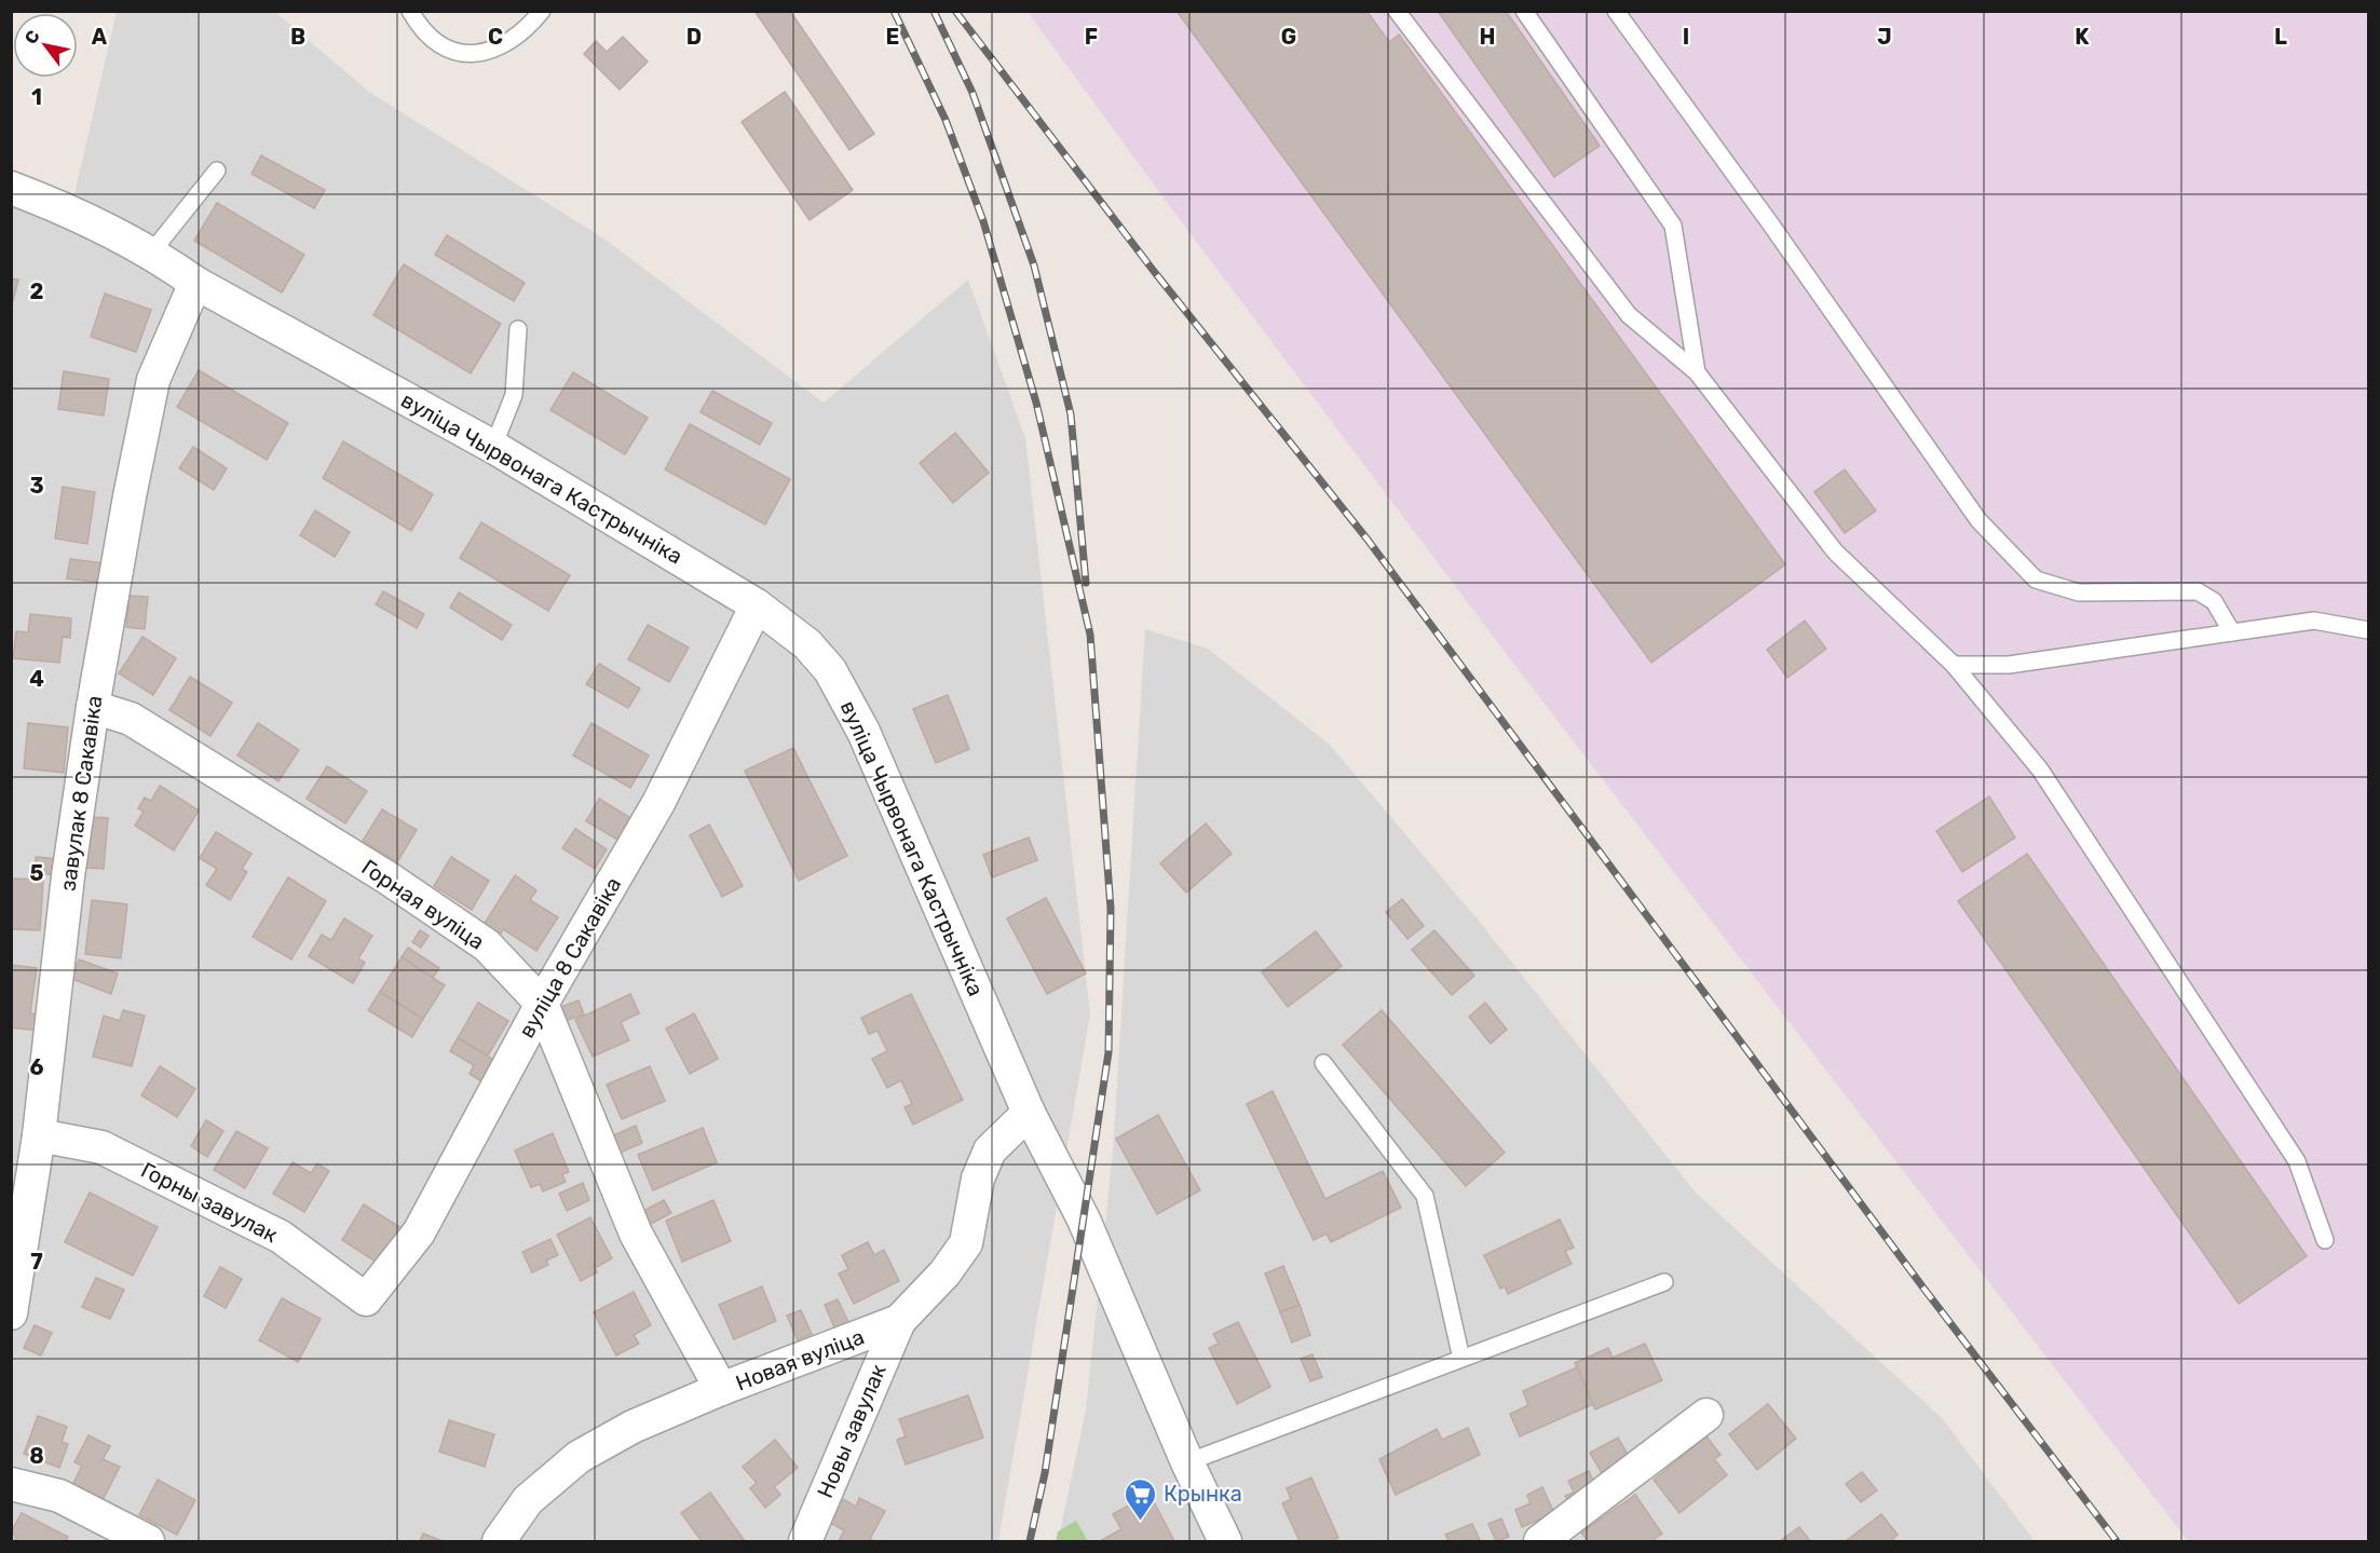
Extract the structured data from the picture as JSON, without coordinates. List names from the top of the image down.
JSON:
{
  "streets": {
    "street": [
      "вуліца Чырвонага Кастрычніка",
      "завулак 8 Сакавіка",
      "Горная вуліца",
      "вуліца 8 Сакавіка",
      "Горны завулак",
      "Новая вуліца",
      "Новы завулак"
    ]
  },
  "crossings": [
    ["вуліца Чырвонага Кастрычніка", "завулак 8 Сакавіка"],
    ["вуліца Чырвонага Кастрычніка", "вуліца 8 Сакавіка"],
    ["вуліца Чырвонага Кастрычніка", "Новая вуліца"],
    ["завулак 8 Сакавіка", "Горная вуліца"],
    ["завулак 8 Сакавіка", "Горны завулак"],
    ["Горная вуліца", "вуліца 8 Сакавіка"],
    ["Горная вуліца", "Новая вуліца"],
    ["вуліца 8 Сакавіка", "Горны завулак"],
    ["Новая вуліца", "Новы завулак"]
  ],
  "places": {
    "supermarket": ["Крынка"]
  },
  "north": "top left",
  "grid": {
    "columns": [
      "A",
      "B",
      "C",
      "D",
      "E",
      "F",
      "G",
      "H",
      "I",
      "J",
      "K",
      "L"
    ],
    "rows": [
      "1",
      "2",
      "3",
      "4",
      "5",
      "6",
      "7",
      "8"
    ]
  }
}
